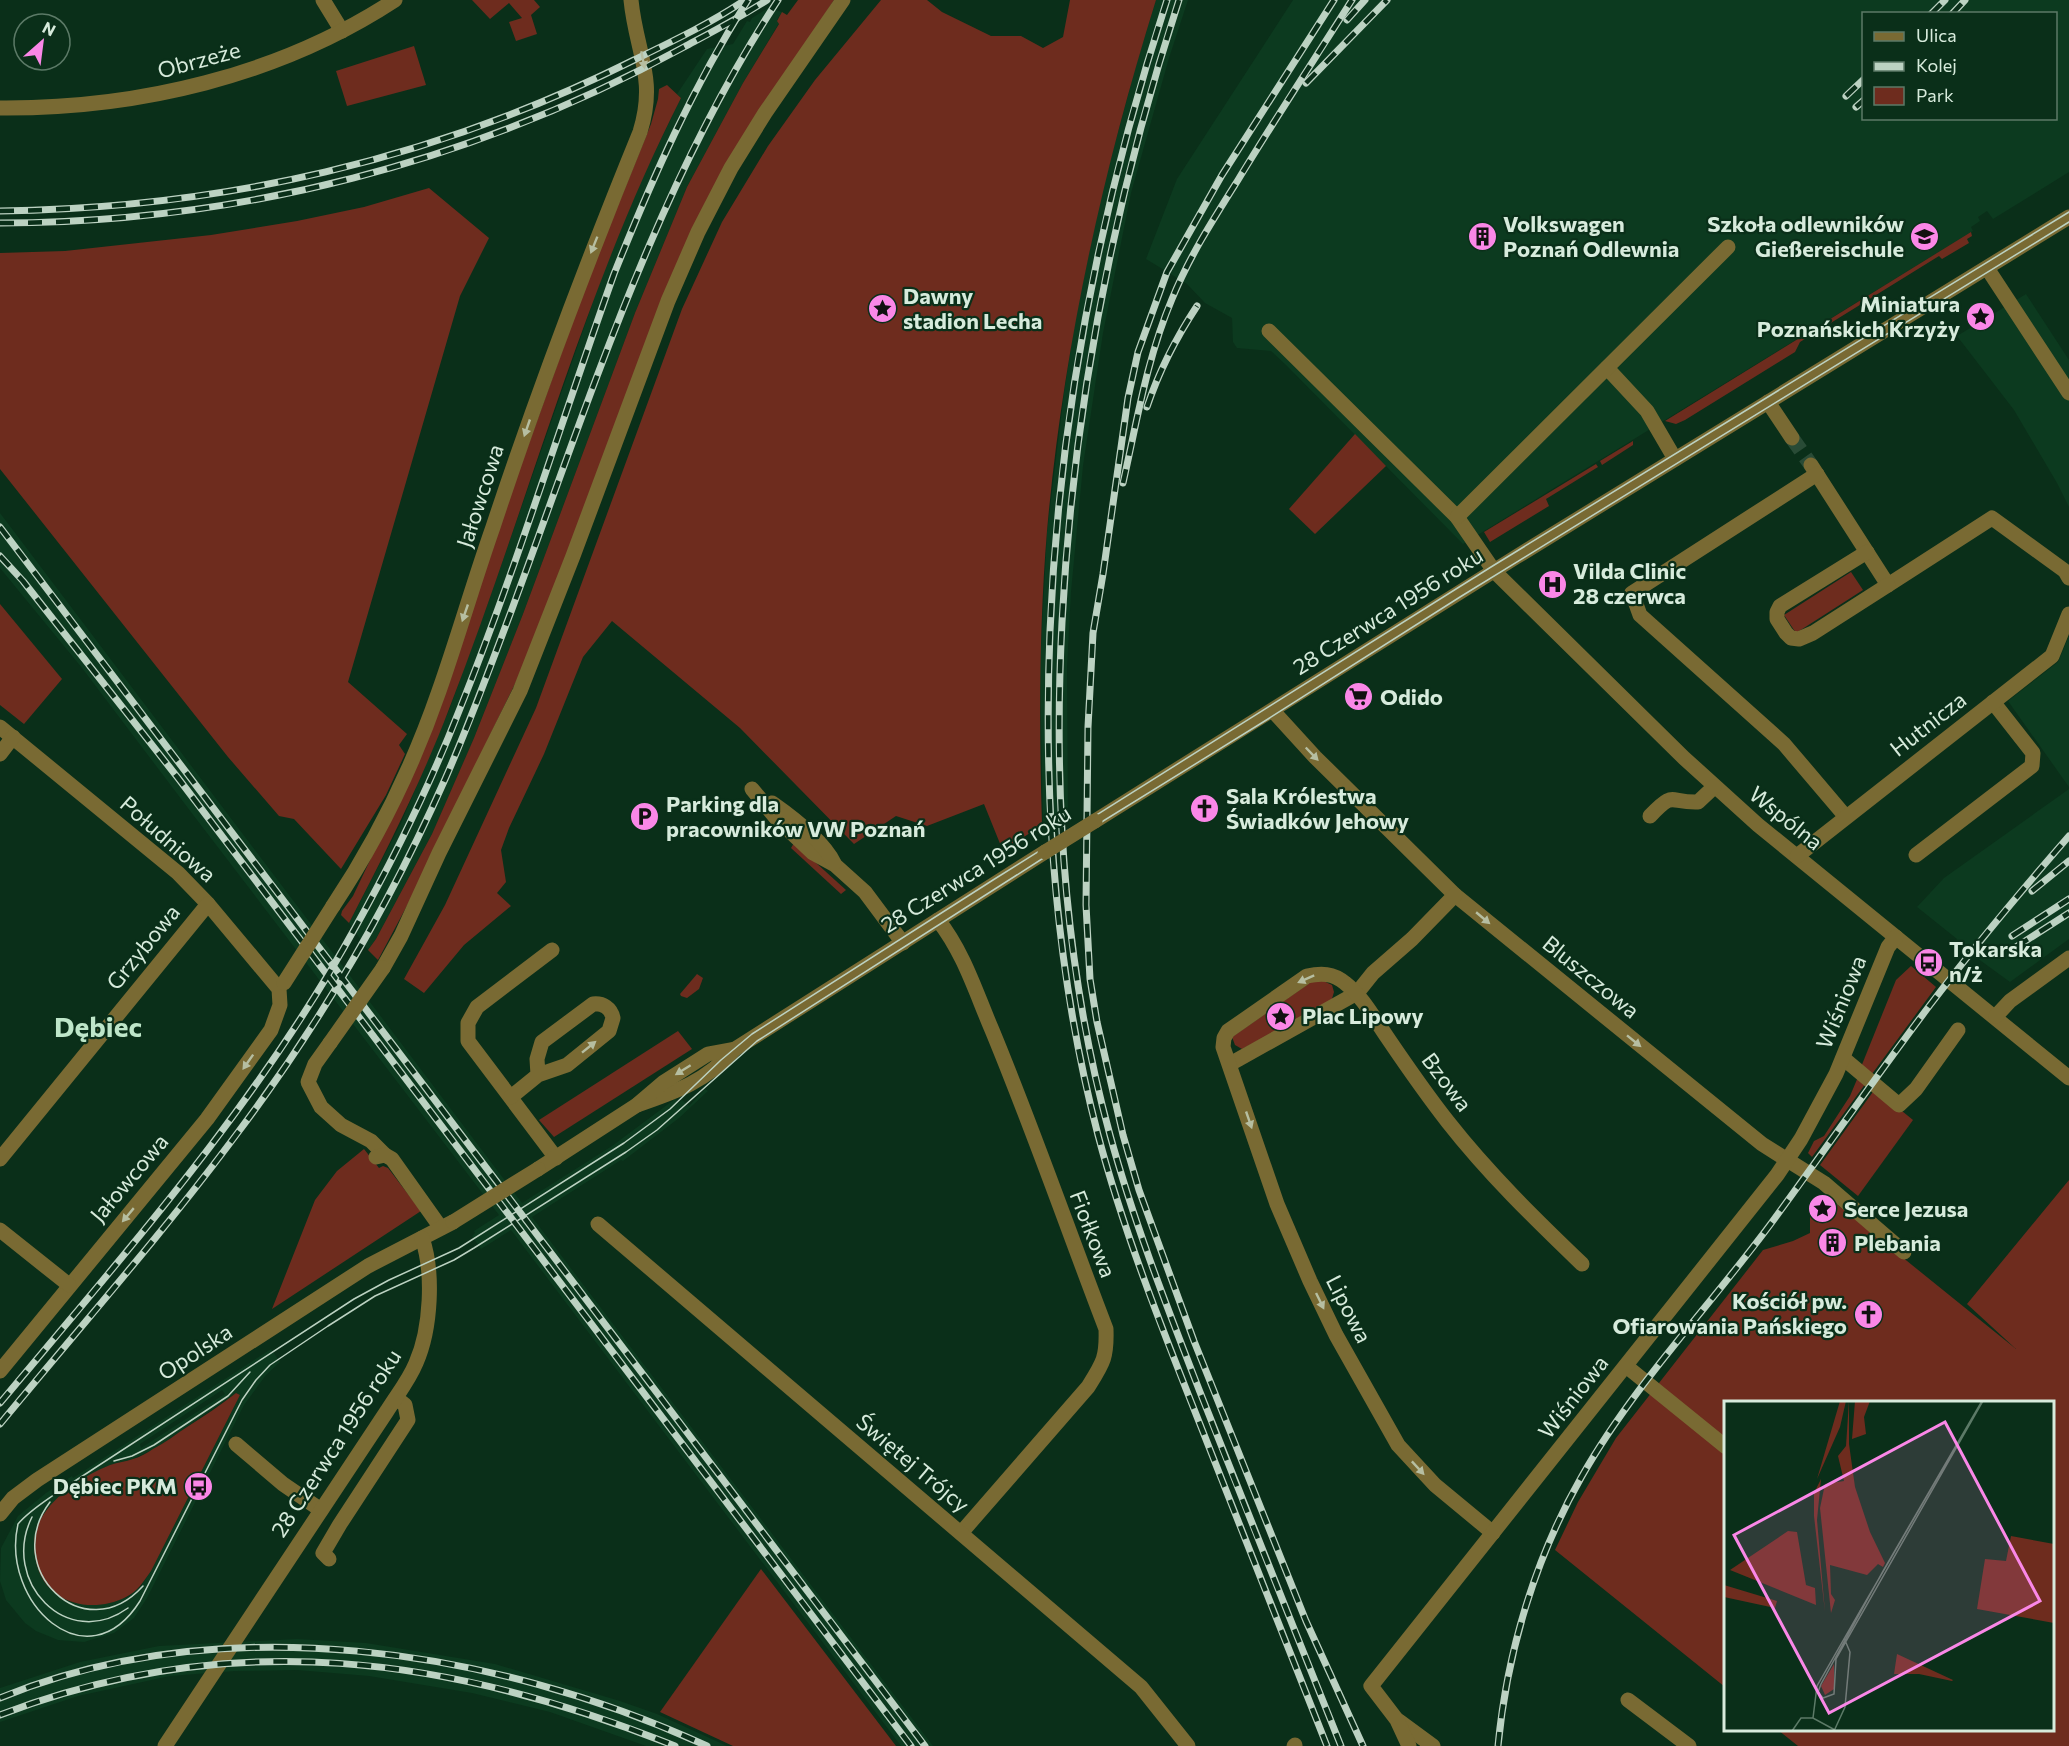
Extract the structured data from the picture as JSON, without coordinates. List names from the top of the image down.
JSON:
{
  "streets": {
    "street": [
      "Obrzeże",
      "Jałowcowa",
      "28 Czerwca 1956 roku",
      "Hutnicza",
      "Wspólna",
      "Południowa",
      "Grzybowa",
      "Bluszczowa",
      "Wiśniowa",
      "Bzowa",
      "Fiołkowa",
      "Lipowa",
      "Opolska",
      "Świętej Trójcy"
    ]
  },
  "crossings": [
    ["Jałowcowa", "Południowa"],
    ["28 Czerwca 1956 roku", "Wspólna"],
    ["28 Czerwca 1956 roku", "Bluszczowa"],
    ["28 Czerwca 1956 roku", "Fiołkowa"],
    ["28 Czerwca 1956 roku", "Opolska"],
    ["Hutnicza", "Wspólna"],
    ["Wspólna", "Wiśniowa"],
    ["Południowa", "Grzybowa"],
    ["Bluszczowa", "Wiśniowa"],
    ["Wiśniowa", "Lipowa"],
    ["Fiołkowa", "Świętej Trójcy"]
  ],
  "one_way": ["Bluszczowa", "Lipowa"],
  "districts": ["Dębiec"],
  "places": {
    "building": ["Volkswagen Poznań Odlewnia", "Plebania"],
    "school or university": ["Szkoła odlewników Gießereischule"],
    "place": [
      "Dawny stadion Lecha",
      "Miniatura Poznańskich Krzyży",
      "Plac Lipowy",
      "Serce Jezusa"
    ],
    "hospital": ["Vilda Clinic 28 czerwca"],
    "supermarket": ["Odido"],
    "church": ["Sala Królestwa Świadków Jehowy", "Kościół pw. Ofiarowania Pańskiego"],
    "parking": ["Parking dla pracowników VW Poznań"],
    "bus stop": ["Tokarska n/ż", "Dębiec PKM"]
  },
  "legend": ["Ulica", "Kolej", "Park"],
  "north": "top right"
}
